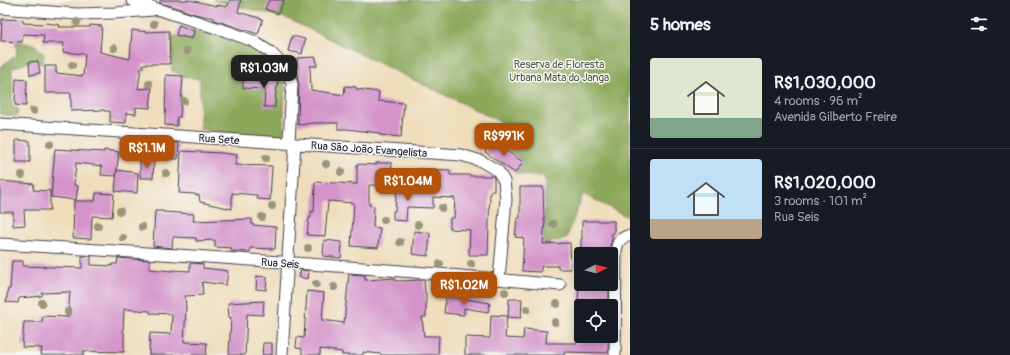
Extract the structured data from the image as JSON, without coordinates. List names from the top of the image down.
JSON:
{
  "streets": {
    "street": ["Rua Sete", "Rua São João Evangelista", "Rua Seis"]
  },
  "crossings": [
    ["Rua Sete", "Rua São João Evangelista"],
    ["Rua São João Evangelista", "Rua Seis"]
  ],
  "parks": ["Reserva de Floresta Urbana Mata do Janga"],
  "north": "right",
  "page": {
    "heading": "5 homes",
    "list": [
      {
        "name": "R$1,030,000",
        "note": "4 rooms · 96 m² · Avenida Gilberto Freire"
      },
      {
        "name": "R$1,020,000",
        "note": "3 rooms · 101 m² · Rua Seis"
      }
    ],
    "price": [
      "R$1.03M",
      "R$991K",
      "R$1.1M",
      "R$1.04M",
      "R$1.02M"
    ]
  }
}
